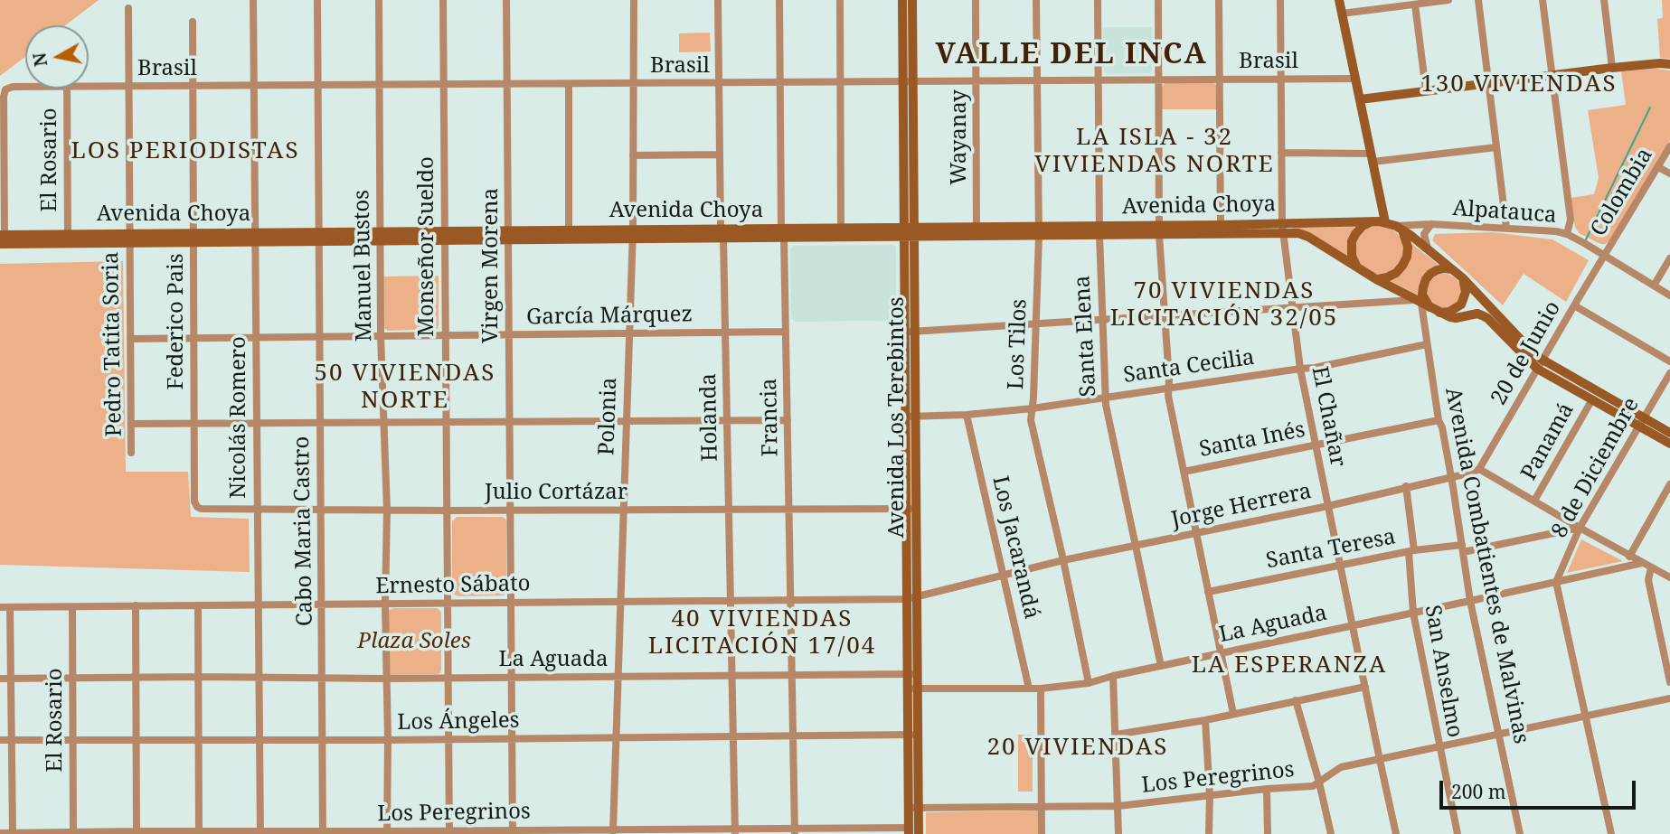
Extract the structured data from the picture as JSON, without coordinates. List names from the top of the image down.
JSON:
{
  "streets": {
    "main road": ["Avenida Choya", "Avenida Los Terebintos"],
    "street": [
      "Brasil",
      "Wayanay",
      "El Rosario",
      "Colombia",
      "Alpatauca",
      "Monseñor Sueldo",
      "Manuel Bustos",
      "Virgen Morena",
      "García Márquez",
      "Federico Pais",
      "Santa Elena",
      "Pedro Tatita Soria",
      "Los Tilos",
      "20 de Junio",
      "Santa Cecilia",
      "Polonia",
      "El Chañar",
      "Nicolás Romero",
      "Holanda",
      "Francia",
      "Santa Inés",
      "Panamá",
      "8 de Diciembre",
      "Julio Cortázar",
      "Jorge Herrera",
      "Cabo Maria Castro",
      "Los Jacarandá",
      "Santa Teresa",
      "Avenida Combatientes de Malvinas",
      "Ernesto Sábato",
      "La Aguada",
      "San Anselmo",
      "Los Ángeles",
      "Los Peregrinos"
    ]
  },
  "crossings": [
    ["Brasil", "Wayanay"],
    ["Brasil", "Avenida Choya"],
    ["Brasil", "Monseñor Sueldo"],
    ["Brasil", "Manuel Bustos"],
    ["Brasil", "Virgen Morena"],
    ["Brasil", "Federico Pais"],
    ["Brasil", "Santa Elena"],
    ["Brasil", "Pedro Tatita Soria"],
    ["Brasil", "Los Tilos"],
    ["Brasil", "Polonia"],
    ["Brasil", "El Chañar"],
    ["Brasil", "Nicolás Romero"],
    ["Brasil", "Holanda"],
    ["Brasil", "Francia"],
    ["Brasil", "Avenida Los Terebintos"],
    ["Brasil", "Cabo Maria Castro"],
    ["Wayanay", "Avenida Choya"],
    ["El Rosario", "Avenida Choya"],
    ["El Rosario", "Ernesto Sábato"],
    ["El Rosario", "La Aguada"],
    ["El Rosario", "Los Ángeles"],
    ["El Rosario", "Los Peregrinos"],
    ["Colombia", "Alpatauca"],
    ["Colombia", "20 de Junio"],
    ["Avenida Choya", "Alpatauca"],
    ["Avenida Choya", "Monseñor Sueldo"],
    ["Avenida Choya", "Manuel Bustos"],
    ["Avenida Choya", "Virgen Morena"],
    ["Avenida Choya", "Federico Pais"],
    ["Avenida Choya", "Santa Elena"],
    ["Avenida Choya", "Pedro Tatita Soria"],
    ["Avenida Choya", "Los Tilos"],
    ["Avenida Choya", "Polonia"],
    ["Avenida Choya", "El Chañar"],
    ["Avenida Choya", "Nicolás Romero"],
    ["Avenida Choya", "Holanda"],
    ["Avenida Choya", "Francia"],
    ["Avenida Choya", "Avenida Los Terebintos"],
    ["Avenida Choya", "Cabo Maria Castro"],
    ["Alpatauca", "20 de Junio"],
    ["Monseñor Sueldo", "García Márquez"],
    ["Monseñor Sueldo", "Julio Cortázar"],
    ["Monseñor Sueldo", "Ernesto Sábato"],
    ["Monseñor Sueldo", "La Aguada"],
    ["Monseñor Sueldo", "Los Ángeles"],
    ["Monseñor Sueldo", "Los Peregrinos"],
    ["Manuel Bustos", "García Márquez"],
    ["Manuel Bustos", "Julio Cortázar"],
    ["Manuel Bustos", "Ernesto Sábato"],
    ["Manuel Bustos", "La Aguada"],
    ["Manuel Bustos", "Los Ángeles"],
    ["Manuel Bustos", "Los Peregrinos"],
    ["Virgen Morena", "García Márquez"],
    ["Virgen Morena", "Julio Cortázar"],
    ["Virgen Morena", "Ernesto Sábato"],
    ["Virgen Morena", "La Aguada"],
    ["Virgen Morena", "Los Ángeles"],
    ["Virgen Morena", "Los Peregrinos"],
    ["García Márquez", "Federico Pais"],
    ["García Márquez", "Pedro Tatita Soria"],
    ["García Márquez", "Polonia"],
    ["García Márquez", "Nicolás Romero"],
    ["García Márquez", "Holanda"],
    ["García Márquez", "Francia"],
    ["García Márquez", "Cabo Maria Castro"],
    ["Federico Pais", "Julio Cortázar"],
    ["Santa Elena", "Santa Cecilia"],
    ["Santa Elena", "Jorge Herrera"],
    ["Santa Elena", "La Aguada"],
    ["Los Tilos", "Santa Cecilia"],
    ["Los Tilos", "Jorge Herrera"],
    ["Los Tilos", "La Aguada"],
    ["20 de Junio", "Jorge Herrera"],
    ["Santa Cecilia", "El Chañar"],
    ["Santa Cecilia", "Avenida Los Terebintos"],
    ["Santa Cecilia", "Los Jacarandá"],
    ["Santa Cecilia", "Avenida Combatientes de Malvinas"],
    ["Polonia", "Julio Cortázar"],
    ["Polonia", "Ernesto Sábato"],
    ["Polonia", "La Aguada"],
    ["Polonia", "Los Ángeles"],
    ["Polonia", "Los Peregrinos"],
    ["El Chañar", "Santa Inés"],
    ["El Chañar", "Jorge Herrera"],
    ["El Chañar", "Santa Teresa"],
    ["El Chañar", "La Aguada"],
    ["El Chañar", "Los Peregrinos"],
    ["Nicolás Romero", "Julio Cortázar"],
    ["Nicolás Romero", "Ernesto Sábato"],
    ["Nicolás Romero", "La Aguada"],
    ["Nicolás Romero", "Los Ángeles"],
    ["Nicolás Romero", "Los Peregrinos"],
    ["Holanda", "Julio Cortázar"],
    ["Holanda", "Ernesto Sábato"],
    ["Holanda", "La Aguada"],
    ["Holanda", "Los Ángeles"],
    ["Holanda", "Los Peregrinos"],
    ["Francia", "Julio Cortázar"],
    ["Francia", "Ernesto Sábato"],
    ["Francia", "La Aguada"],
    ["Francia", "Los Ángeles"],
    ["Francia", "Los Peregrinos"],
    ["Avenida Los Terebintos", "Julio Cortázar"],
    ["Avenida Los Terebintos", "Jorge Herrera"],
    ["Avenida Los Terebintos", "Ernesto Sábato"],
    ["Avenida Los Terebintos", "La Aguada"],
    ["Avenida Los Terebintos", "Los Ángeles"],
    ["Avenida Los Terebintos", "Los Peregrinos"],
    ["Santa Inés", "Avenida Combatientes de Malvinas"],
    ["8 de Diciembre", "Santa Teresa"],
    ["8 de Diciembre", "La Aguada"],
    ["Julio Cortázar", "Cabo Maria Castro"],
    ["Jorge Herrera", "Los Jacarandá"],
    ["Jorge Herrera", "Avenida Combatientes de Malvinas"],
    ["Jorge Herrera", "Ernesto Sábato"],
    ["Jorge Herrera", "San Anselmo"],
    ["Cabo Maria Castro", "Ernesto Sábato"],
    ["Cabo Maria Castro", "La Aguada"],
    ["Cabo Maria Castro", "Los Ángeles"],
    ["Cabo Maria Castro", "Los Peregrinos"],
    ["Los Jacarandá", "La Aguada"],
    ["Santa Teresa", "Avenida Combatientes de Malvinas"],
    ["Santa Teresa", "San Anselmo"],
    ["Avenida Combatientes de Malvinas", "La Aguada"],
    ["Avenida Combatientes de Malvinas", "Los Peregrinos"],
    ["La Aguada", "San Anselmo"],
    ["San Anselmo", "Los Peregrinos"]
  ],
  "districts": [
    "VALLE DEL INCA",
    "130 VIVIENDAS",
    "LA ISLA - 32 VIVIENDAS NORTE",
    "LOS PERIODISTAS",
    "70 VIVIENDAS LICITACIÓN 32/05",
    "50 VIVIENDAS NORTE",
    "40 VIVIENDAS LICITACIÓN 17/04",
    "LA ESPERANZA",
    "20 VIVIENDAS"
  ],
  "parks": ["Plaza Soles"],
  "scale_bar": "200 m",
  "north": "left"
}
